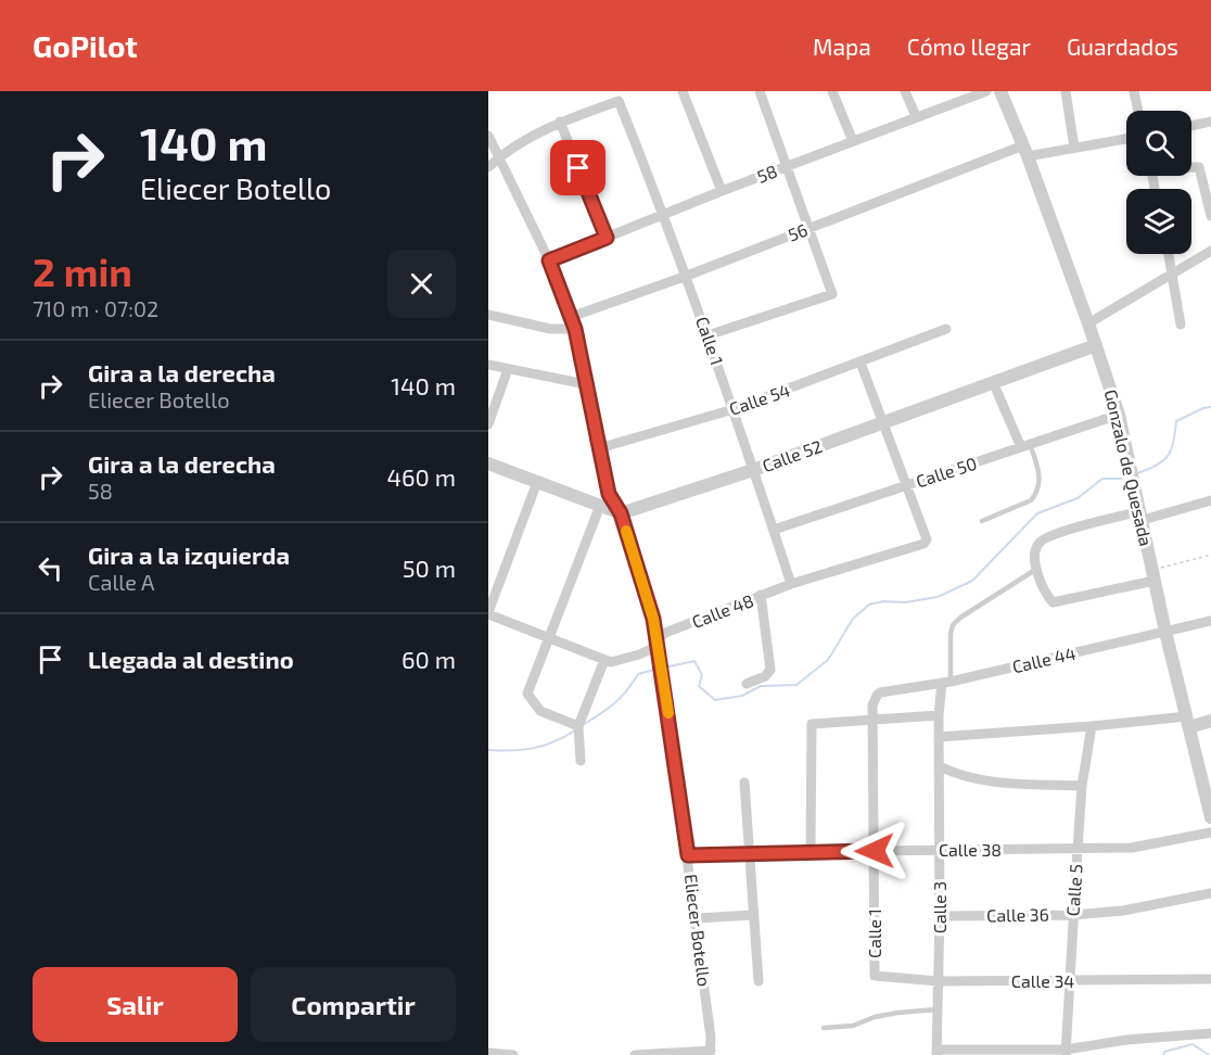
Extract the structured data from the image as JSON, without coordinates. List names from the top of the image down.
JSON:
{
  "streets": {
    "street": [
      "58",
      "56",
      "Calle 1",
      "Calle 54",
      "Calle 52",
      "Gonzalo de Quesada",
      "Calle 50",
      "Calle 48",
      "Calle 44",
      "Calle 38",
      "Calle 5",
      "Calle 3",
      "Calle 36",
      "Eliecer Botello",
      "Calle 34"
    ]
  },
  "crossings": [
    ["58", "Calle 1"],
    ["58", "Eliecer Botello"],
    ["56", "Calle 1"],
    ["56", "Gonzalo de Quesada"],
    ["56", "Eliecer Botello"],
    ["Calle 1", "Calle 54"],
    ["Calle 1", "Calle 52"],
    ["Calle 1", "Calle 50"],
    ["Calle 1", "Calle 48"],
    ["Calle 1", "Calle 44"],
    ["Calle 1", "Calle 38"],
    ["Calle 1", "Calle 34"],
    ["Calle 54", "Eliecer Botello"],
    ["Calle 52", "Gonzalo de Quesada"],
    ["Calle 52", "Eliecer Botello"],
    ["Gonzalo de Quesada", "Calle 50"],
    ["Gonzalo de Quesada", "Calle 44"],
    ["Calle 50", "Calle 48"],
    ["Calle 48", "Eliecer Botello"],
    ["Calle 44", "Calle 3"],
    ["Calle 38", "Calle 5"],
    ["Calle 38", "Calle 3"],
    ["Calle 38", "Eliecer Botello"],
    ["Calle 5", "Calle 36"],
    ["Calle 5", "Calle 34"],
    ["Calle 3", "Calle 36"],
    ["Calle 3", "Calle 34"]
  ],
  "page": {
    "header": "GoPilot",
    "nav": ["Mapa", "Cómo llegar", "Guardados"],
    "turn": ["140 m", "Eliecer Botello"],
    "heading": ["2 min", "710 m · 07:02"],
    "list": [
      {
        "name": "Gira a la derecha",
        "note": "Eliecer Botello",
        "value": "140 m"
      },
      {
        "name": "Gira a la derecha",
        "note": "58",
        "value": "460 m"
      },
      {
        "name": "Gira a la izquierda",
        "note": "Calle A",
        "value": "50 m"
      },
      {
        "name": "Llegada al destino",
        "value": "60 m"
      }
    ],
    "buttons": ["Salir", "Compartir"]
  }
}
